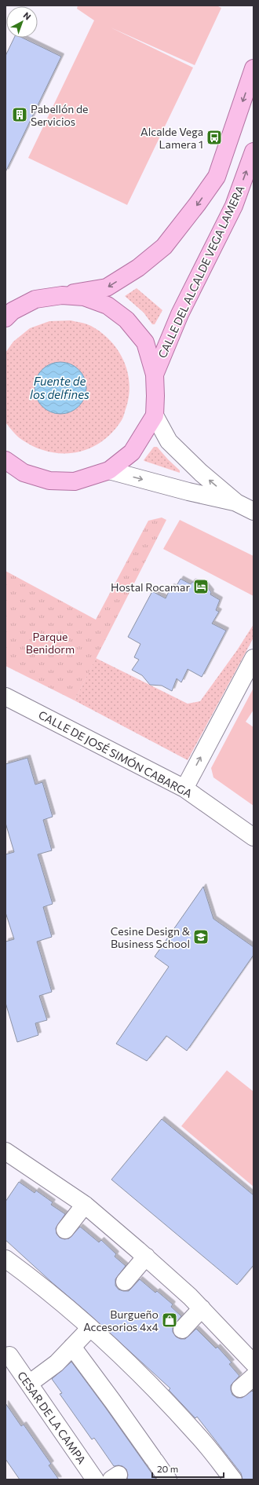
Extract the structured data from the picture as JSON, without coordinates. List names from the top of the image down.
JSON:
{
  "streets": {
    "main road": ["CALLE DEL ALCALDE VEGA LAMERA"],
    "street": ["CALLE DE JOSÉ SIMÓN CABARGA", "CESAR DE LA CAMPA"]
  },
  "one_way": ["CALLE DEL ALCALDE VEGA LAMERA"],
  "water": ["Fuente de los delfines"],
  "parks": ["Parque Benidorm"],
  "places": {
    "building": ["Pabellón de Servicios"],
    "bus stop": ["Alcalde Vega Lamera 1"],
    "hotel": ["Hostal Rocamar"],
    "school or university": ["Cesine Design & Business School"],
    "shop": ["Burgueño Accesorios 4x4"]
  },
  "scale_bar": "20 m",
  "north": "top right"
}
